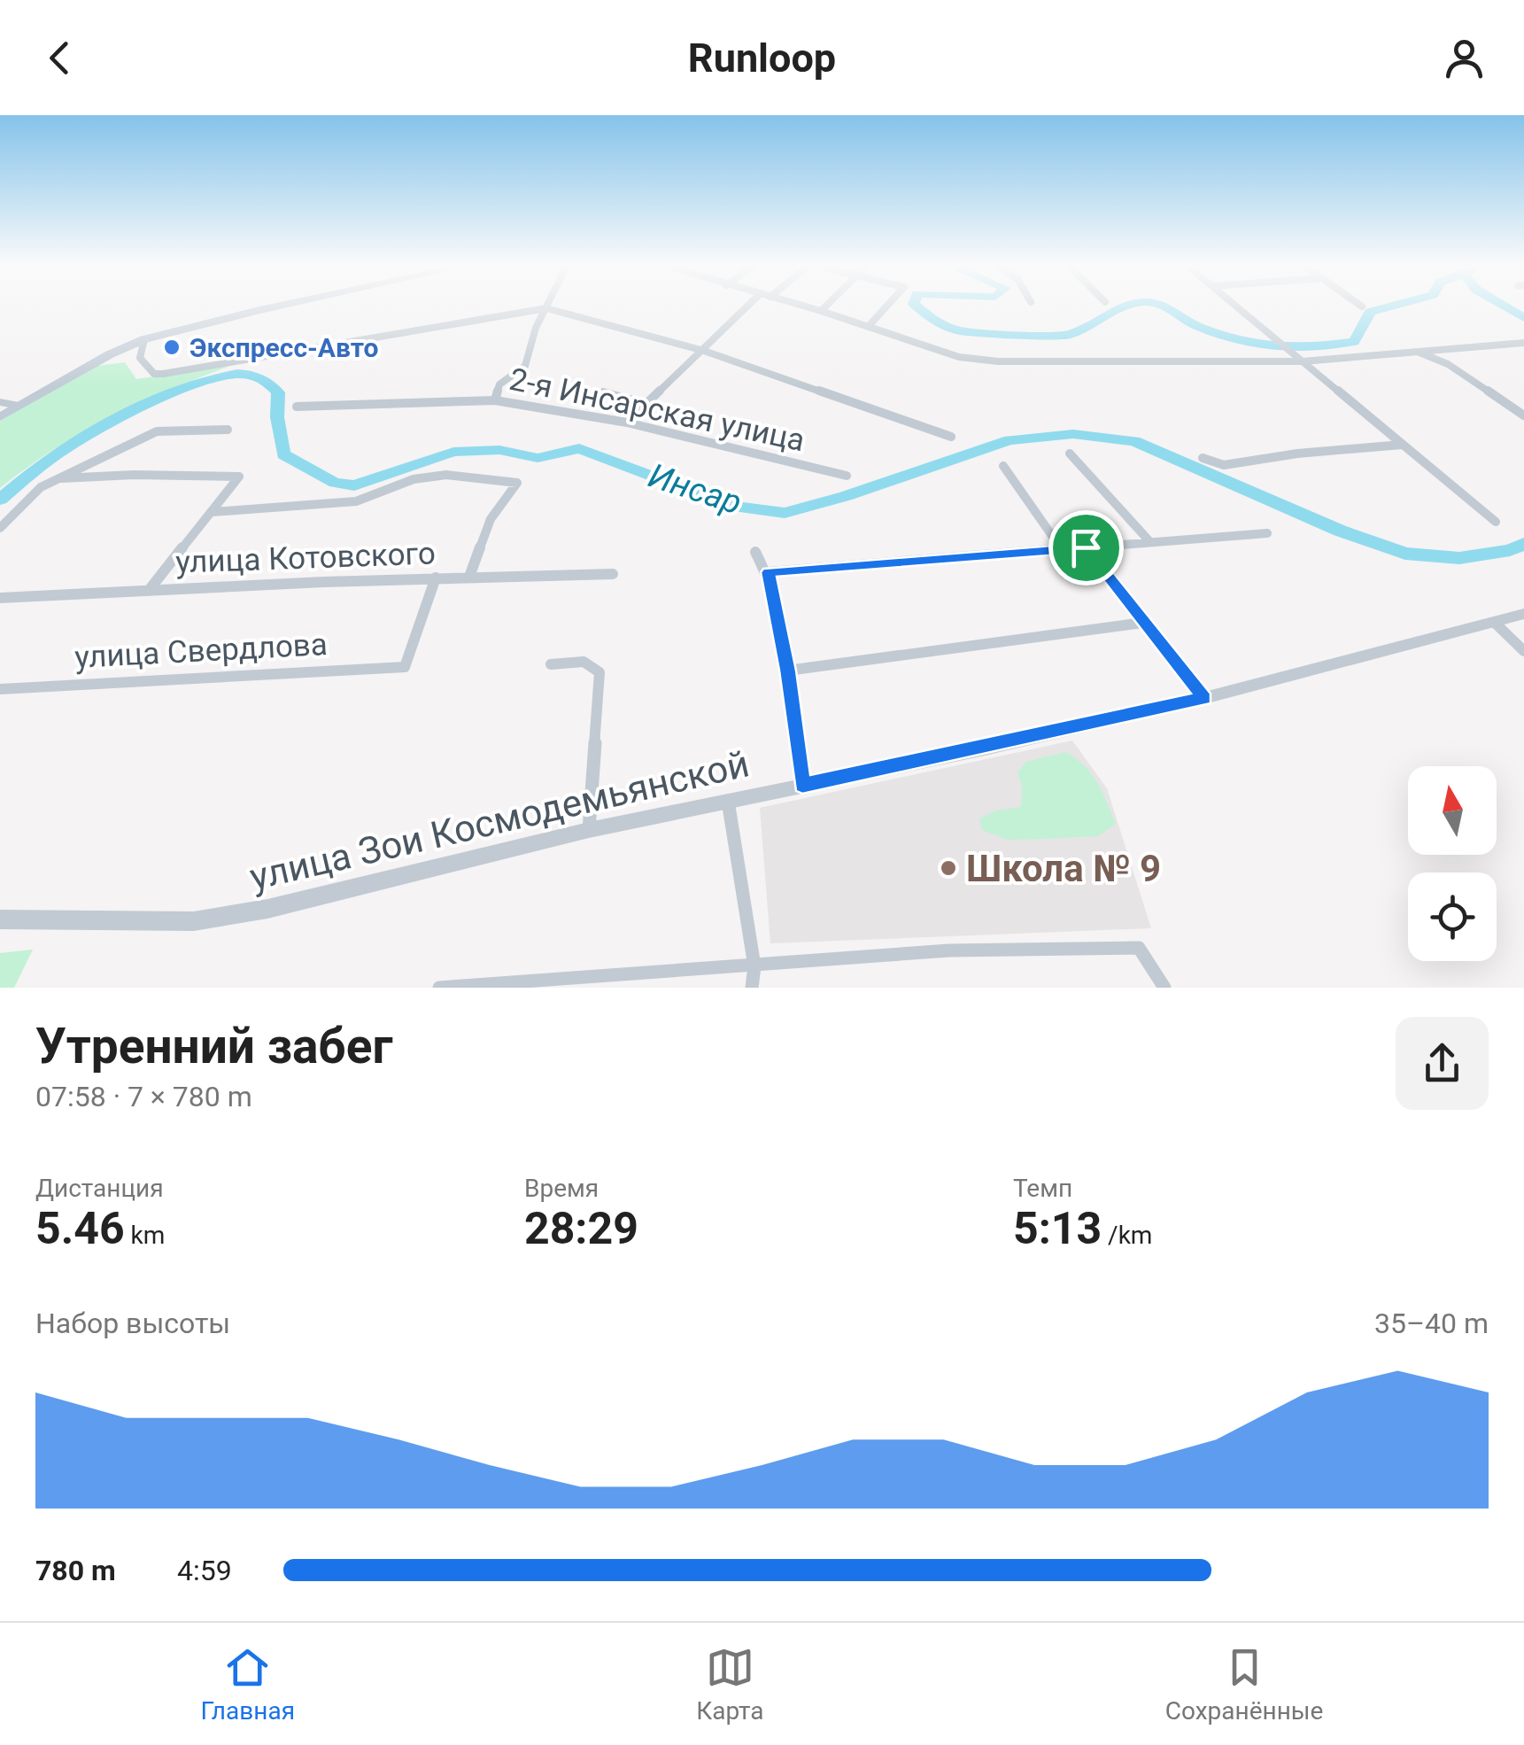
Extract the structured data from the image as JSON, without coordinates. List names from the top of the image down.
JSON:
{
  "streets": {
    "street": [
      "2-я Инсарская улица",
      "улица Котовского",
      "улица Свердлова",
      "улица Зои Космодемьянской"
    ]
  },
  "crossings": [
    ["улица Котовского", "улица Свердлова"]
  ],
  "water": ["Инсар"],
  "places": ["Экспресс-Авто", "Школа № 9"],
  "north": "top",
  "page": {
    "header": "Runloop",
    "heading": ["Утренний забег", "07:58 · 7 × 780 m"],
    "stats": [
      ["Дистанция", "5.46 km"],
      ["Время", "28:29"],
      ["Темп", "5:13 /km"]
    ],
    "chart": ["Набор высоты", "35–40 m"],
    "list": [
      {
        "name": "780 m",
        "note": "4:59"
      }
    ],
    "tabs": ["Главная", "Карта", "Сохранённые"]
  }
}
